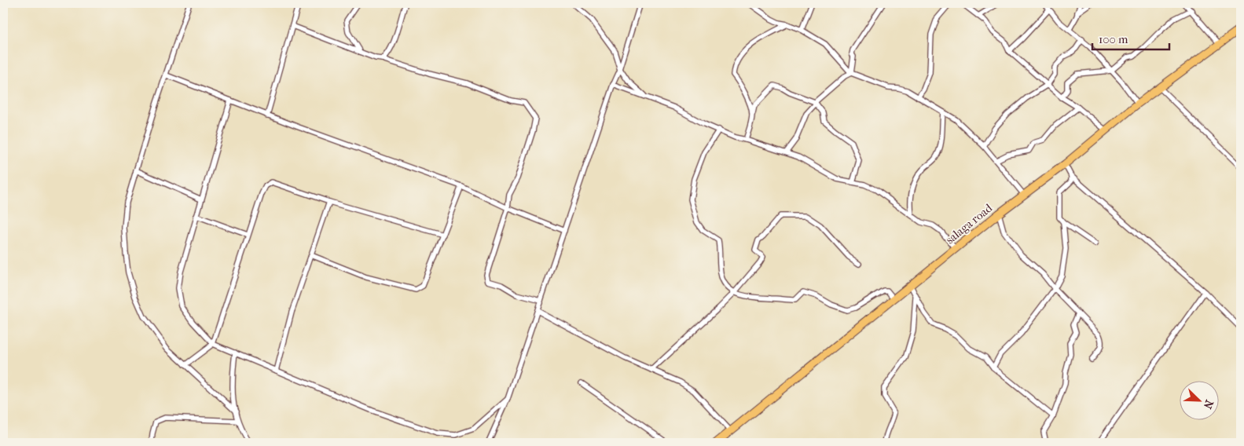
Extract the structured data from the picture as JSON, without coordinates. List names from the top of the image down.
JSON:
{
  "streets": {
    "main road": ["salaga road"]
  },
  "scale_bar": "100 m",
  "north": "bottom right"
}
